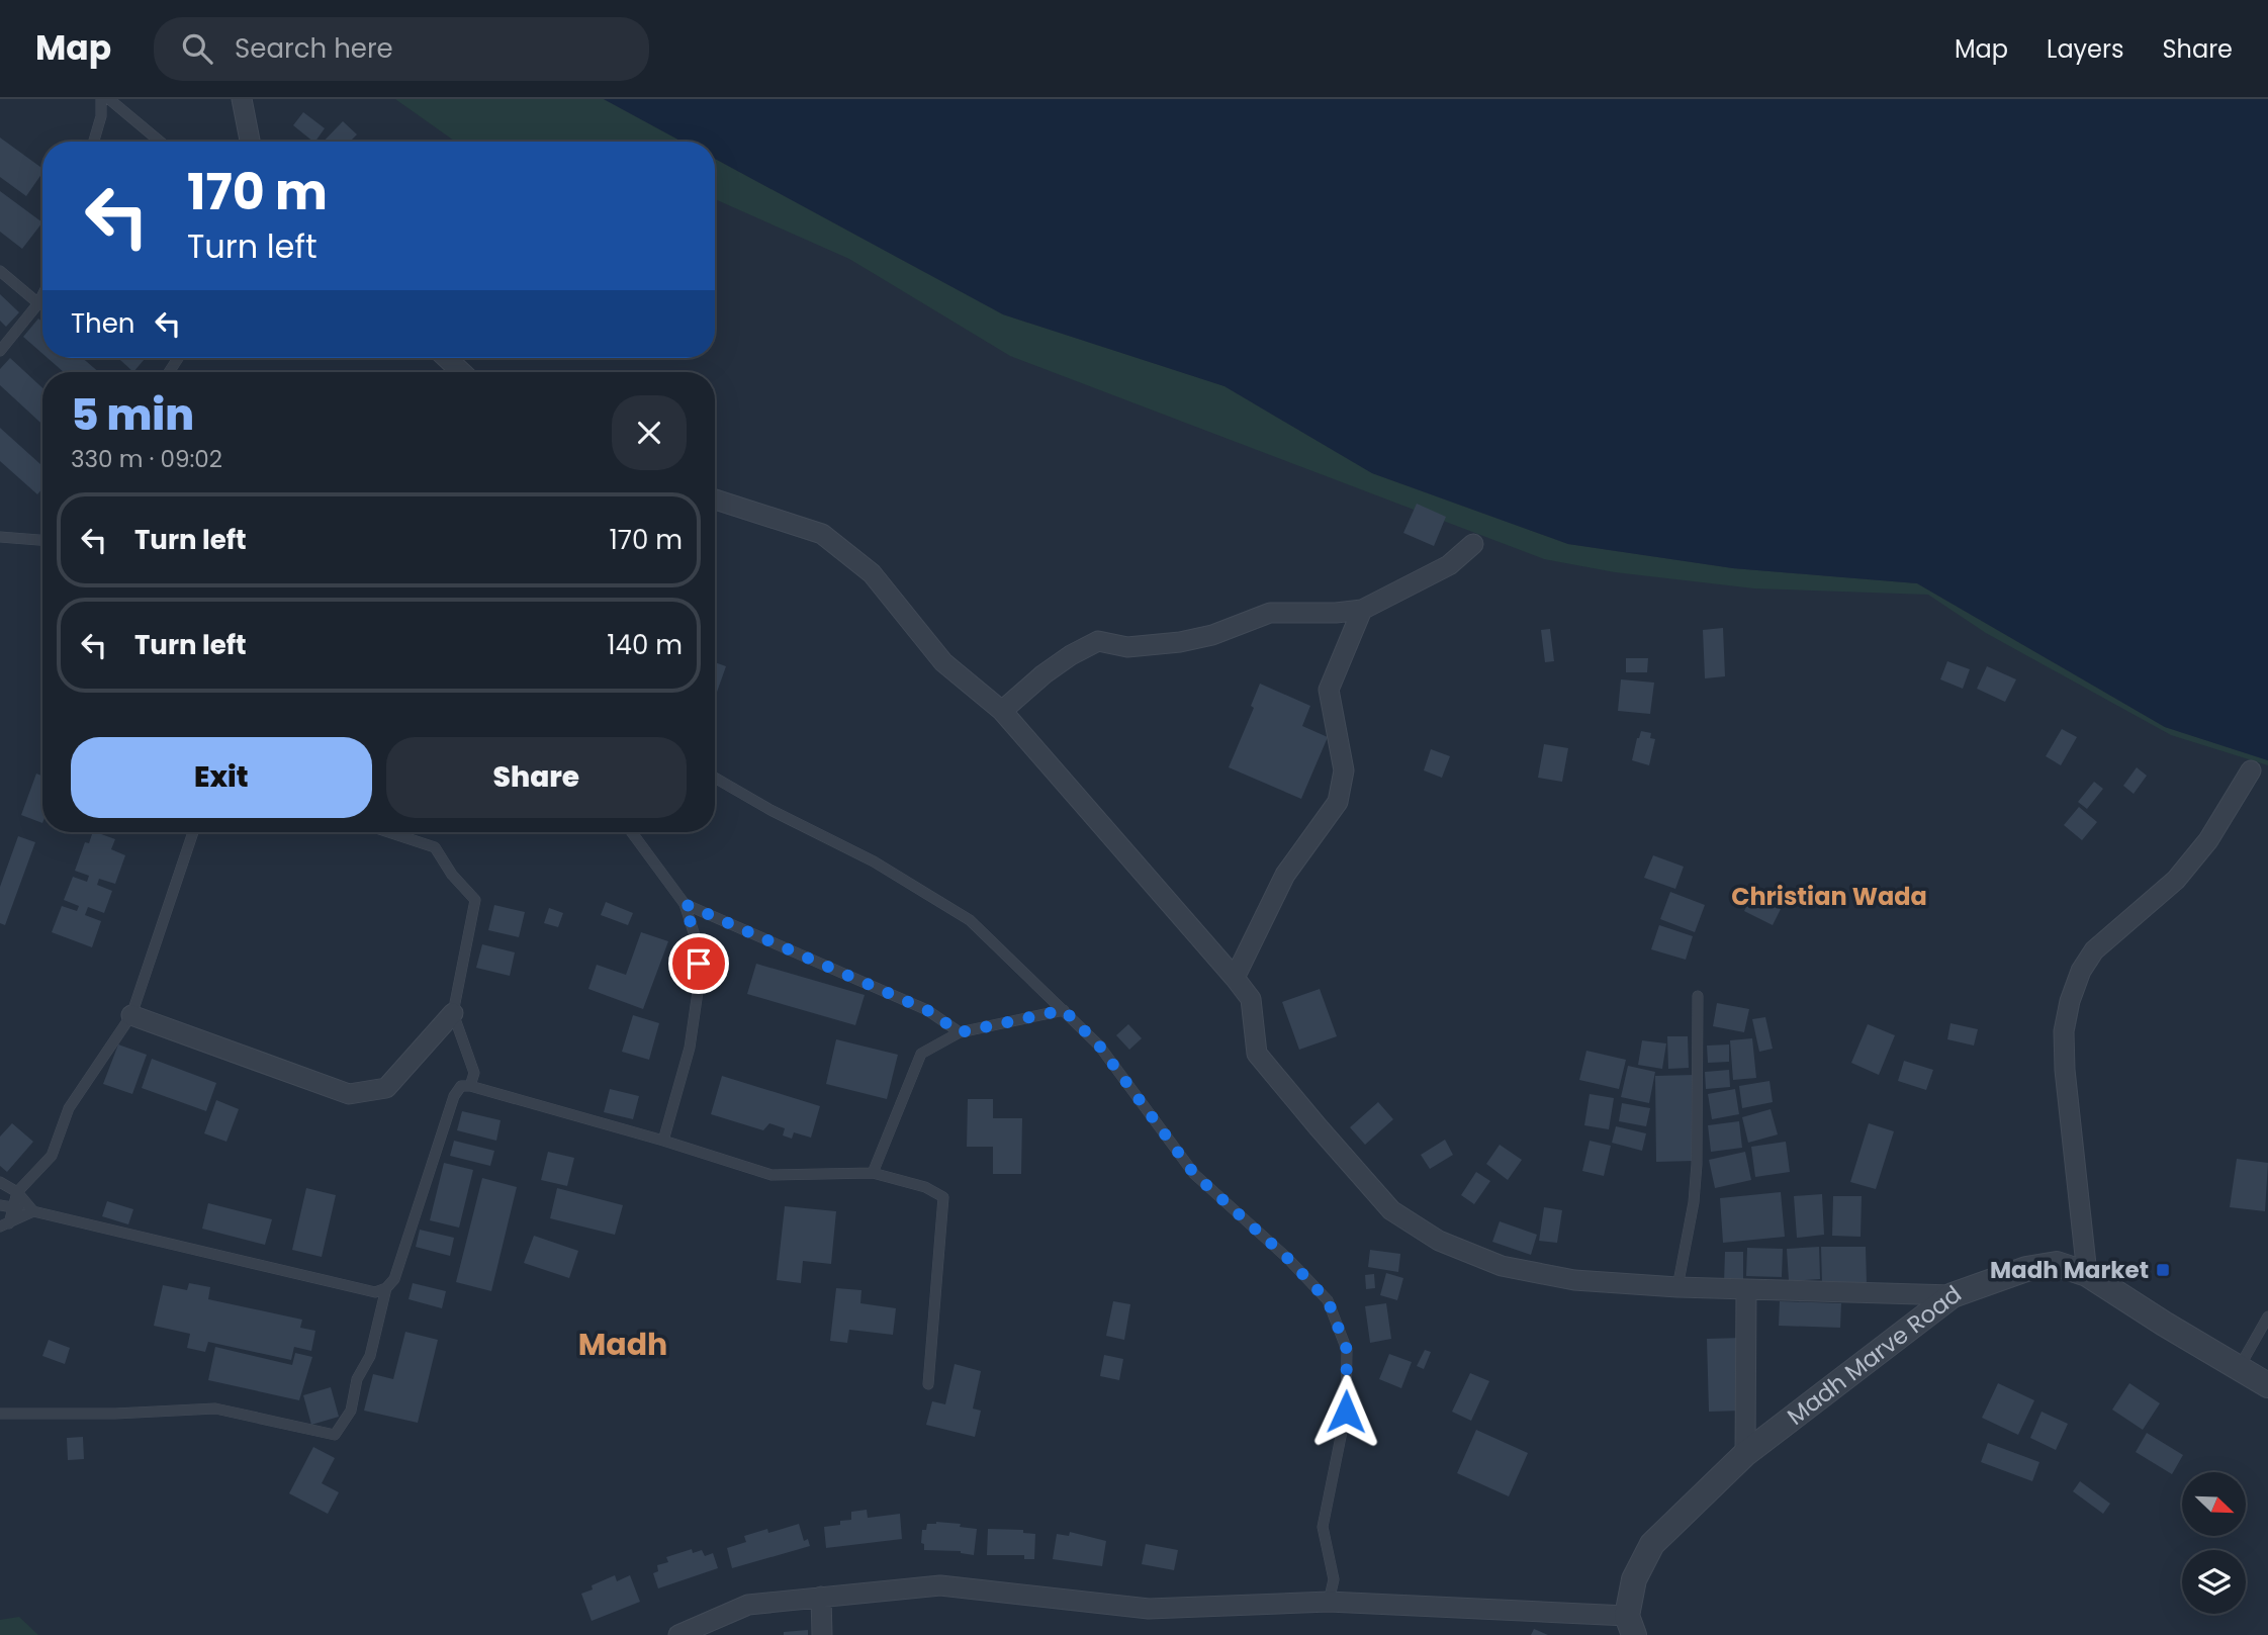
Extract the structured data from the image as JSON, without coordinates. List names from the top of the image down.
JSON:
{
  "streets": {
    "street": ["Madh Marve Road"]
  },
  "districts": ["Christian Wada", "Madh"],
  "places": {
    "transit": ["Madh Market"]
  },
  "north": "bottom right",
  "page": {
    "header": "Map",
    "search": "Search here",
    "nav": ["Map", "Layers", "Share"],
    "turn": ["170 m", "Turn left"],
    "then": "Then",
    "heading": ["5 min", "330 m · 09:02"],
    "list": [
      {
        "name": "Turn left",
        "value": "170 m"
      },
      {
        "name": "Turn left",
        "value": "140 m"
      }
    ],
    "buttons": ["Exit", "Share"]
  }
}
